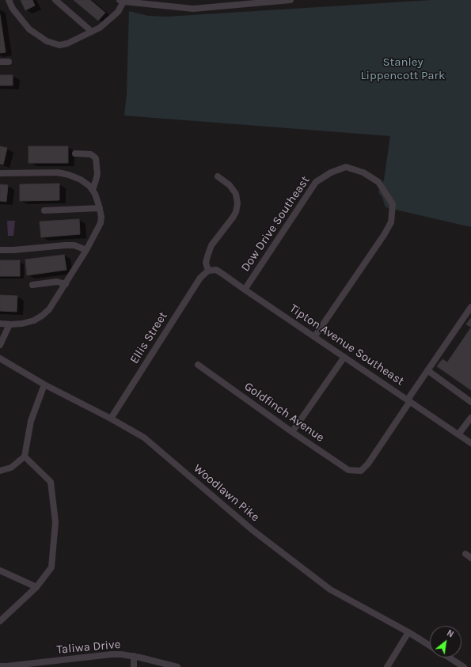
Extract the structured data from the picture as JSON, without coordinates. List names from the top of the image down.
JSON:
{
  "streets": {
    "street": [
      "Dow Drive Southeast",
      "Ellis Street",
      "Tipton Avenue Southeast",
      "Goldfinch Avenue",
      "Woodlawn Pike",
      "Taliwa Drive"
    ]
  },
  "crossings": [
    ["Dow Drive Southeast", "Tipton Avenue Southeast"],
    ["Ellis Street", "Tipton Avenue Southeast"],
    ["Ellis Street", "Woodlawn Pike"],
    ["Tipton Avenue Southeast", "Goldfinch Avenue"]
  ],
  "parks": ["Stanley Lippencott Park"],
  "north": "top right"
}
